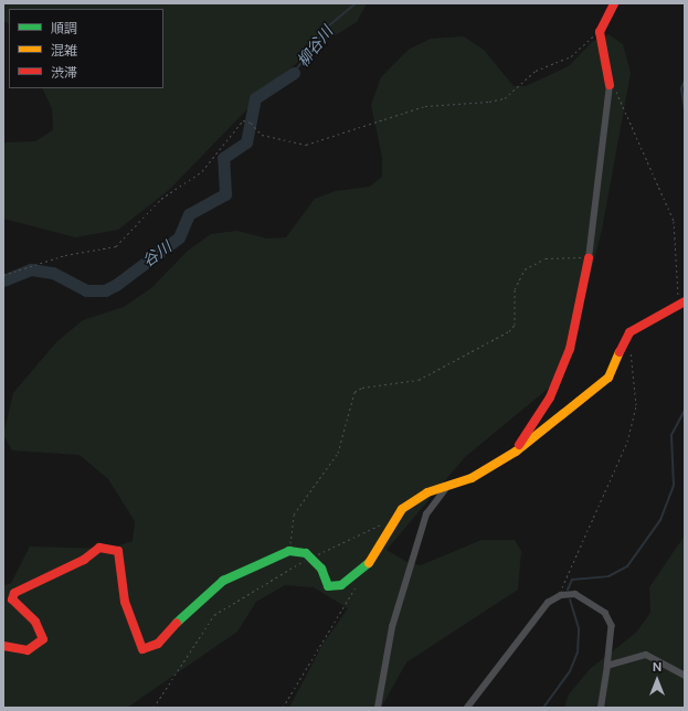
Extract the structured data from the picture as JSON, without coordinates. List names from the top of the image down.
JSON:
{
  "water": ["柳谷川", "谷川"],
  "legend": ["順調", "混雑", "渋滞"],
  "north": "top"
}
